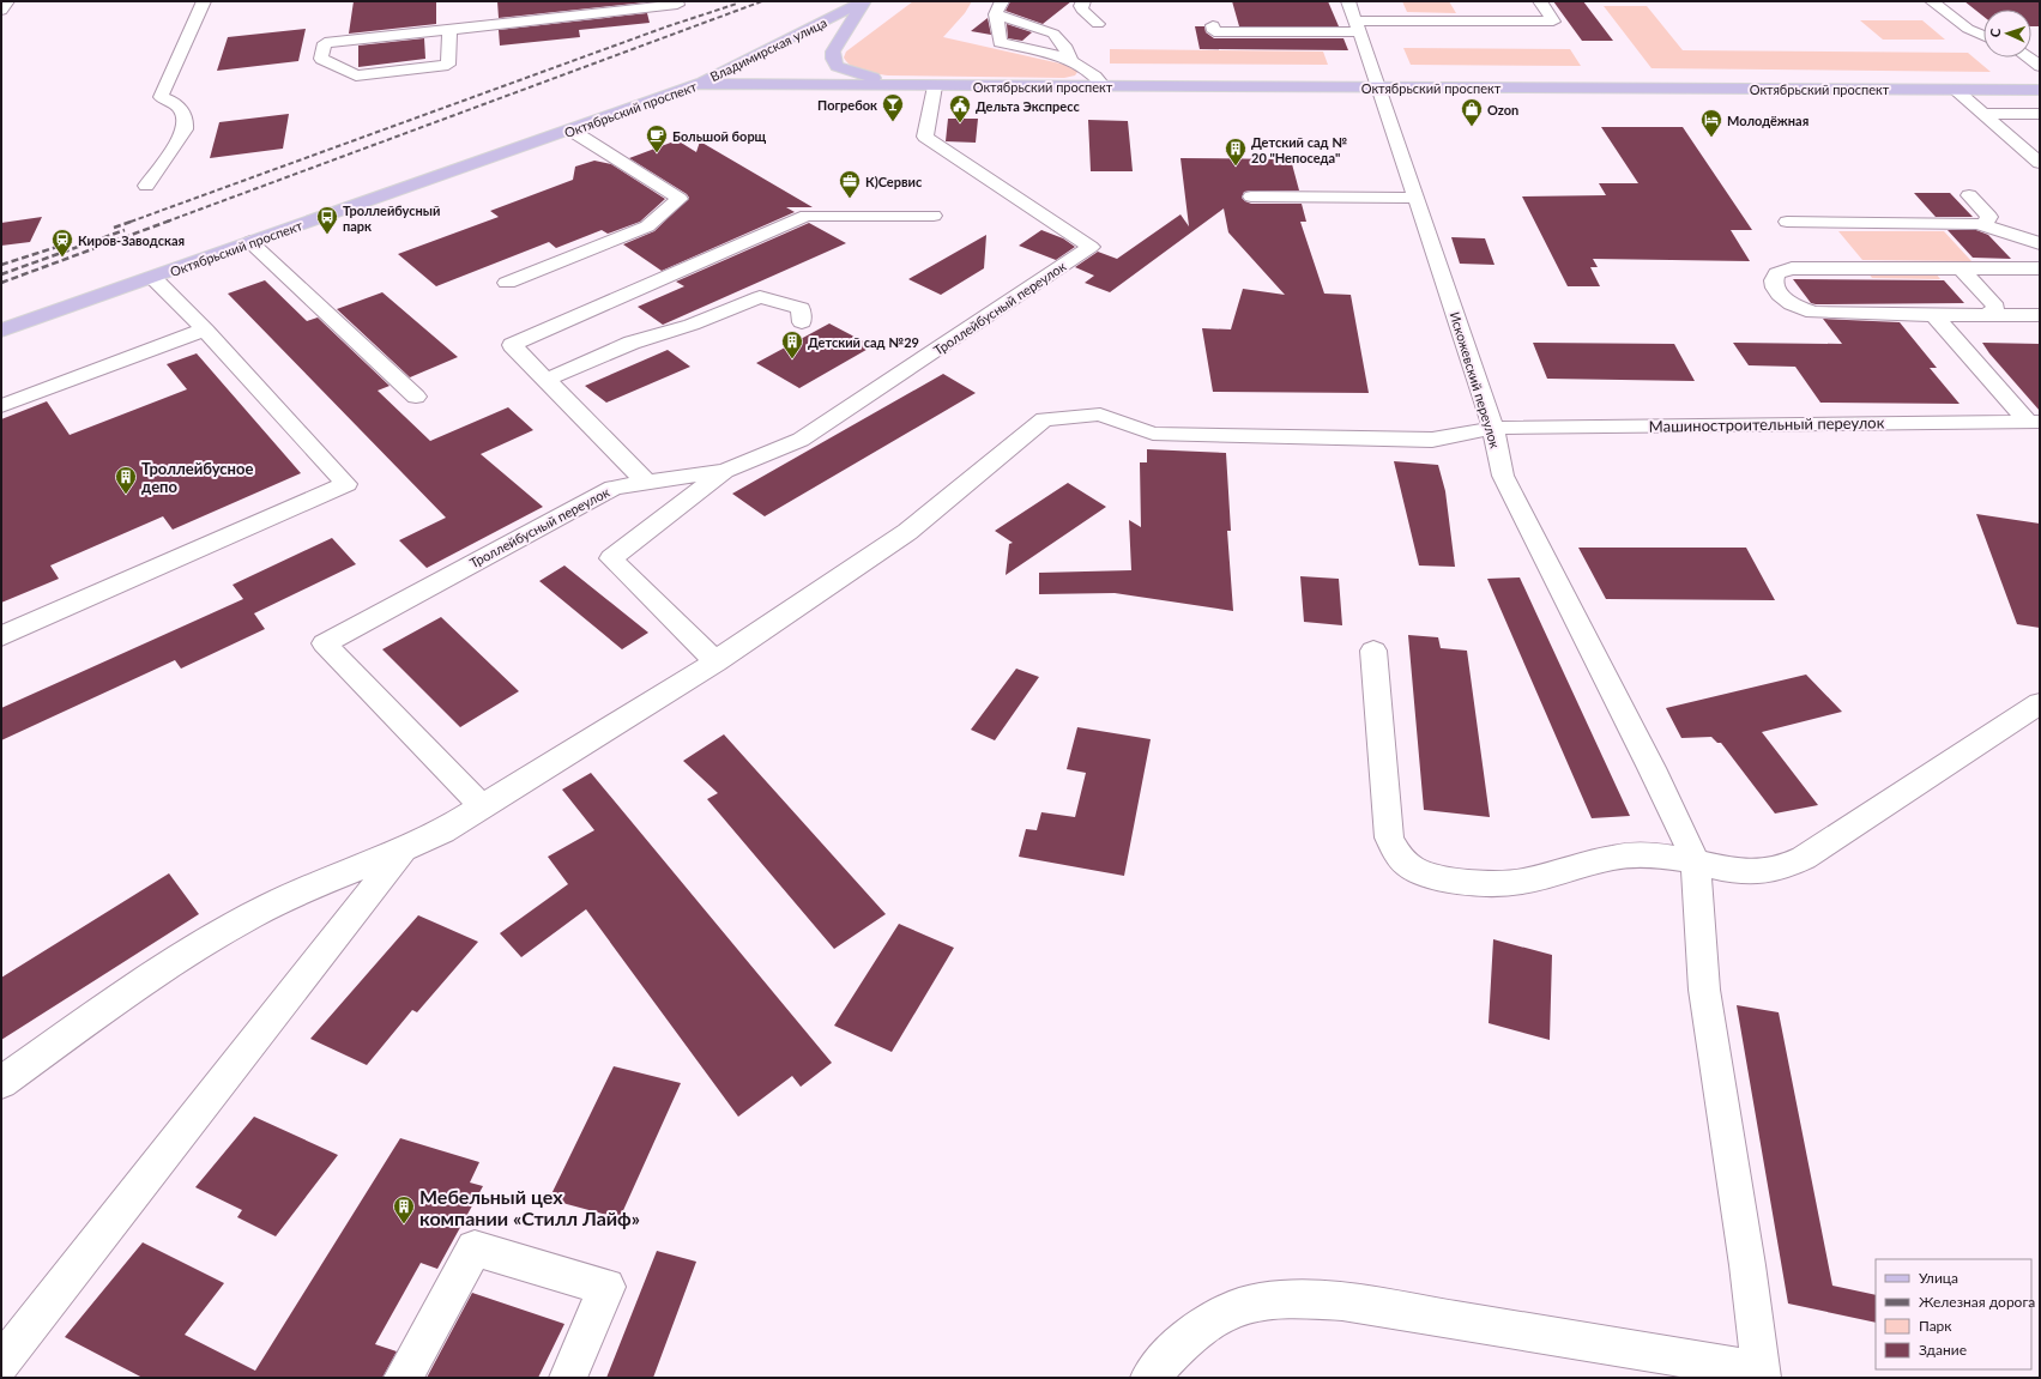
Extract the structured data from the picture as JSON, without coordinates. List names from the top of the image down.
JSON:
{
  "streets": {
    "main road": ["Владимирская улица", "Октябрьский проспект"],
    "street": ["Троллейбусный переулок", "Искожевский переулок", "Машиностроительный переулок"]
  },
  "crossings": [
    ["Владимирская улица", "Октябрьский проспект"],
    ["Октябрьский проспект", "Троллейбусный переулок"],
    ["Октябрьский проспект", "Искожевский переулок"],
    ["Троллейбусный переулок", "Машиностроительный переулок"],
    ["Искожевский переулок", "Машиностроительный переулок"]
  ],
  "places": {
    "bar": ["Погребок"],
    "public building": ["Дельта Экспресс"],
    "shop": ["Ozon"],
    "hotel": ["Молодёжная"],
    "cafe": ["Большой борщ"],
    "building": [
      "Детский сад № 20 \"Непоседа\"",
      "Детский сад №29",
      "Троллейбусное депо",
      "Мебельный цех компании «Стилл Лайф»"
    ],
    "office": ["К)Сервис"],
    "bus stop": ["Троллейбусный парк"],
    "station": ["Киров-Заводская"]
  },
  "legend": [
    "Улица",
    "Железная дорога",
    "Парк",
    "Здание"
  ],
  "north": "left"
}
